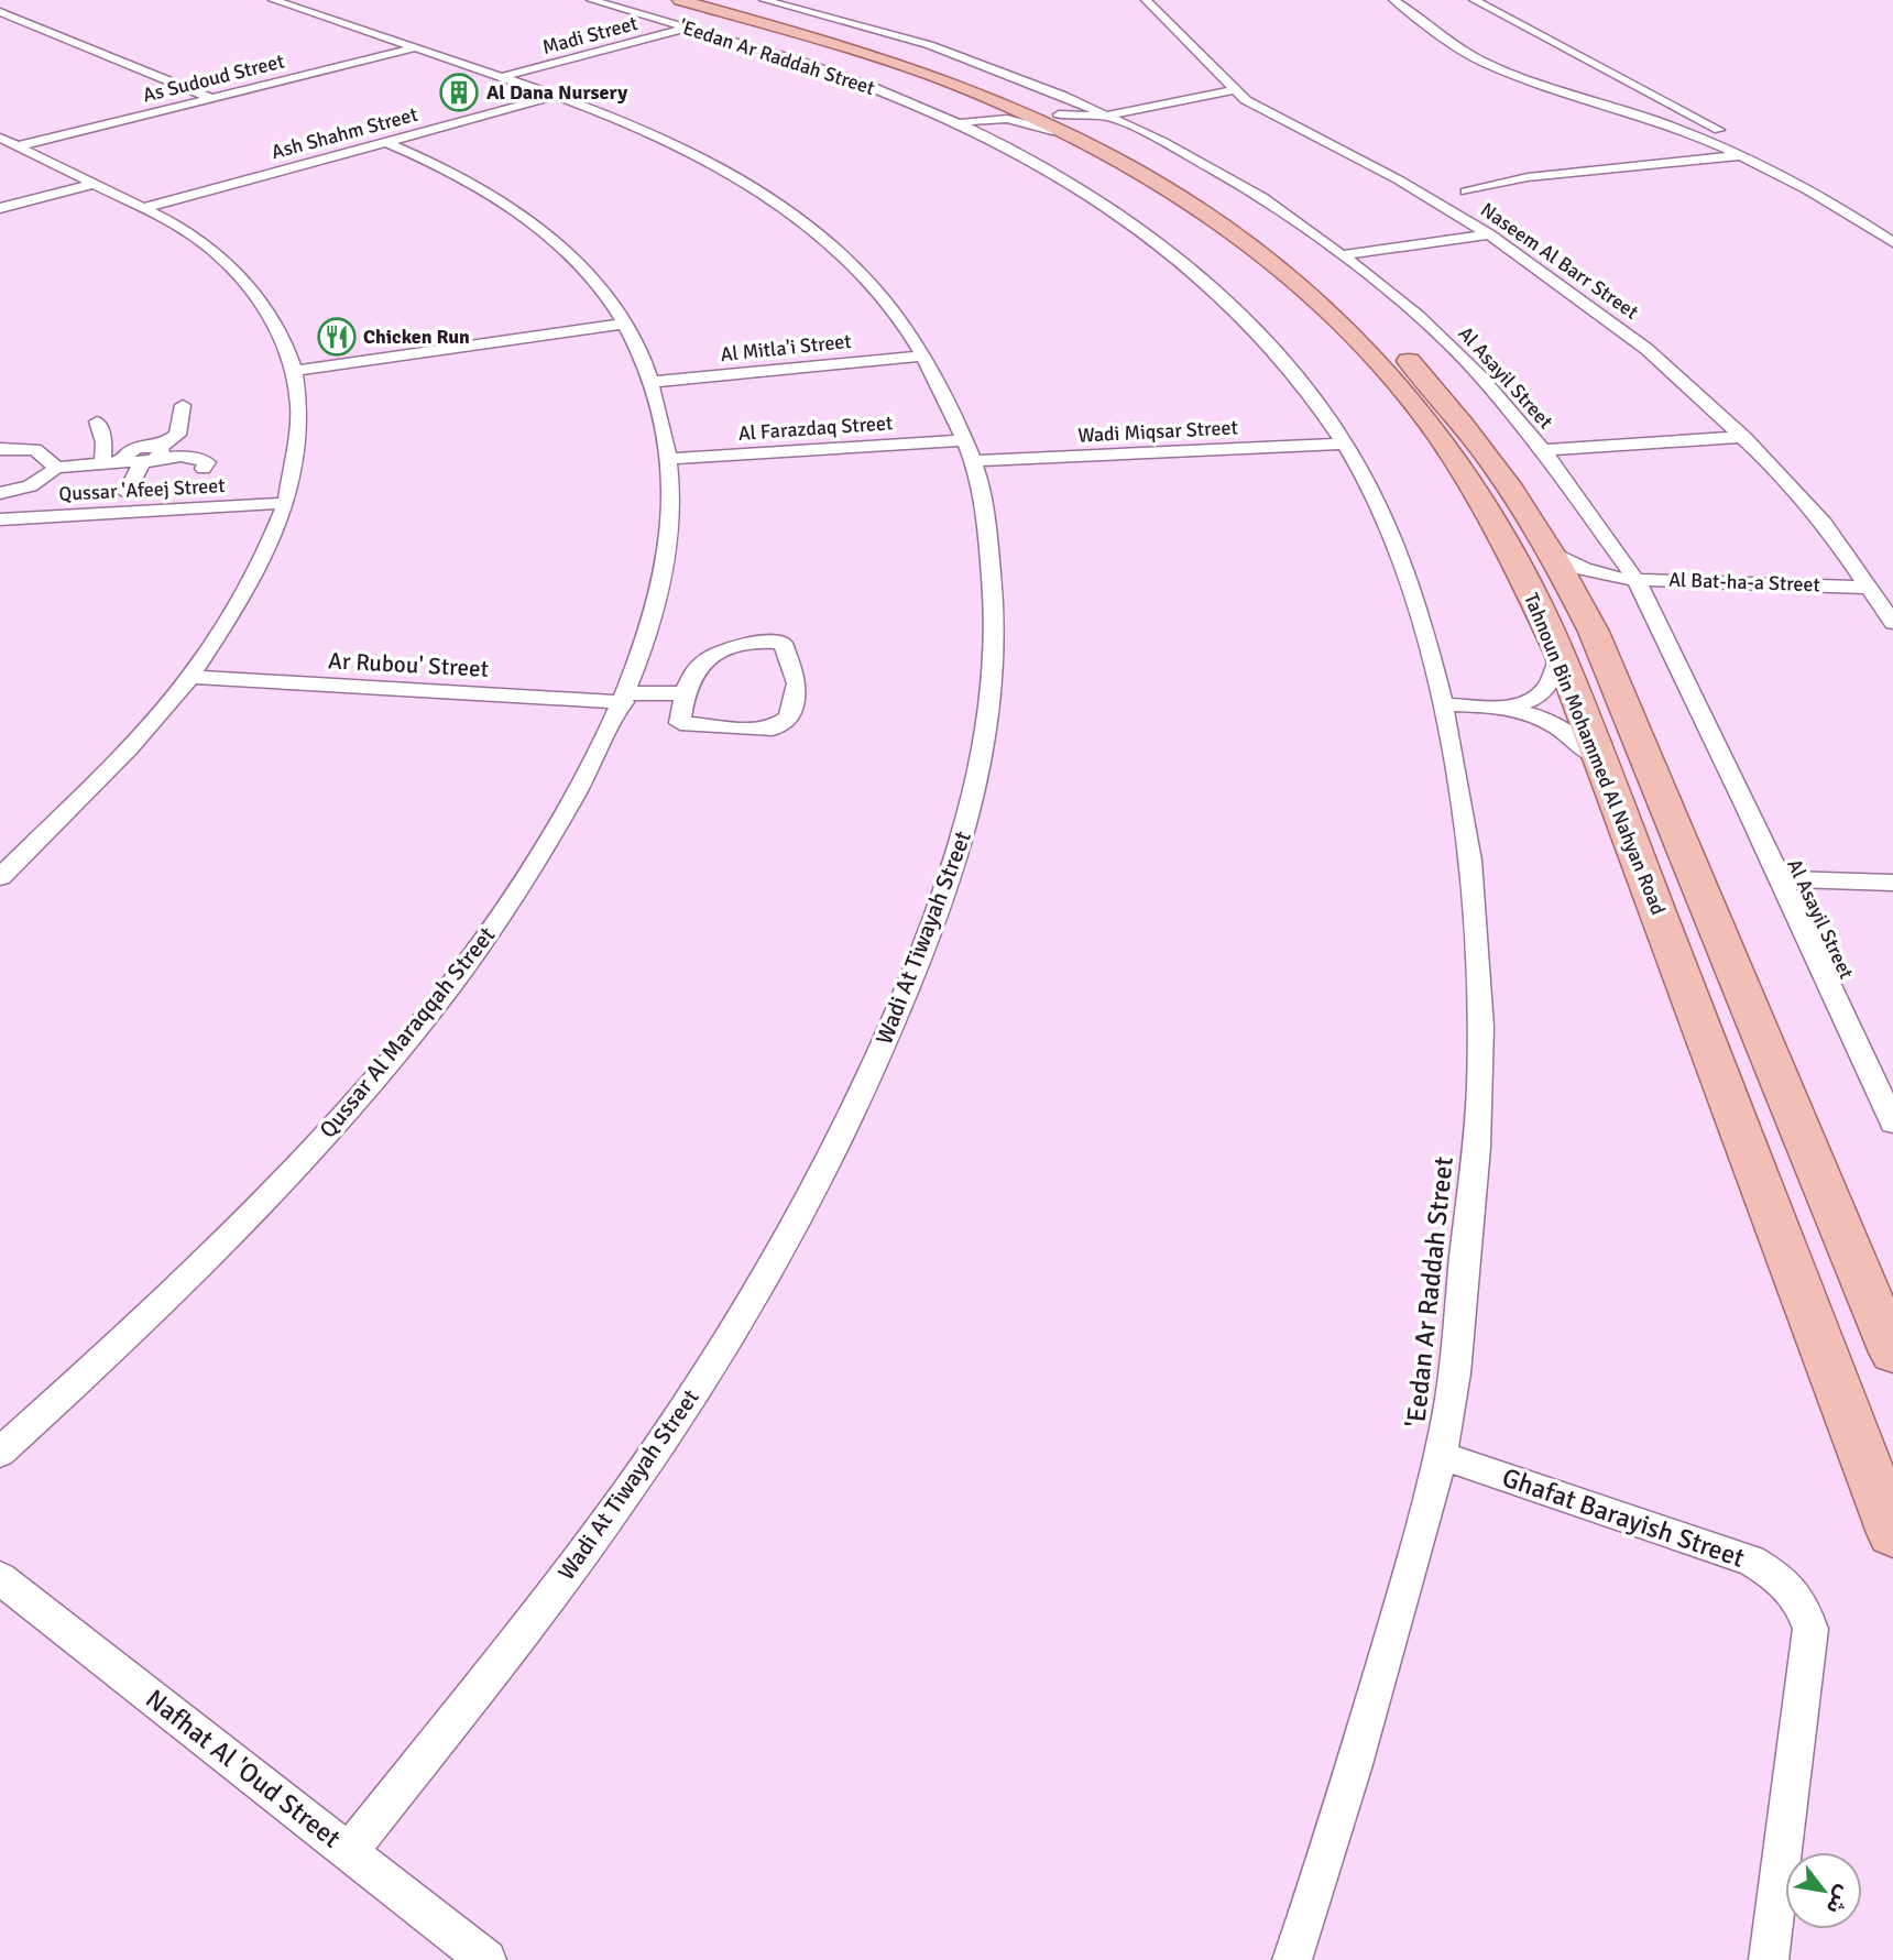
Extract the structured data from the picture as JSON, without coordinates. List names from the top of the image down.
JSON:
{
  "streets": {
    "main road": ["Tahnoun Bin Mohammed Al Nahyan Road"],
    "street": [
      "Madi Street",
      "'Eedan Ar Raddah Street",
      "As Sudoud Street",
      "Ash Shahm Street",
      "Naseem Al Barr Street",
      "Al Mitla'i Street",
      "Al Asayil Street",
      "Al Farazdaq Street",
      "Wadi Miqsar Street",
      "Qussar 'Afeej Street",
      "Al Bat-ha-a Street",
      "Ar Rubou' Street",
      "Wadi At Tiwayah Street",
      "Qussar Al Maraqqah Street",
      "Ghafat Barayish Street",
      "Nafhat Al 'Oud Street"
    ]
  },
  "crossings": [
    ["Madi Street", "'Eedan Ar Raddah Street"],
    ["Madi Street", "Tahnoun Bin Mohammed Al Nahyan Road"],
    ["Madi Street", "Wadi At Tiwayah Street"],
    ["'Eedan Ar Raddah Street", "Al Asayil Street"],
    ["'Eedan Ar Raddah Street", "Wadi Miqsar Street"],
    ["'Eedan Ar Raddah Street", "Tahnoun Bin Mohammed Al Nahyan Road"],
    ["'Eedan Ar Raddah Street", "Ghafat Barayish Street"],
    ["As Sudoud Street", "Wadi At Tiwayah Street"],
    ["Ash Shahm Street", "Wadi At Tiwayah Street"],
    ["Ash Shahm Street", "Qussar Al Maraqqah Street"],
    ["Naseem Al Barr Street", "Al Bat-ha-a Street"],
    ["Al Mitla'i Street", "Wadi At Tiwayah Street"],
    ["Al Mitla'i Street", "Qussar Al Maraqqah Street"],
    ["Al Asayil Street", "Al Bat-ha-a Street"],
    ["Al Asayil Street", "Tahnoun Bin Mohammed Al Nahyan Road"],
    ["Al Farazdaq Street", "Wadi Miqsar Street"],
    ["Al Farazdaq Street", "Wadi At Tiwayah Street"],
    ["Al Farazdaq Street", "Qussar Al Maraqqah Street"],
    ["Wadi Miqsar Street", "Wadi At Tiwayah Street"],
    ["Al Bat-ha-a Street", "Tahnoun Bin Mohammed Al Nahyan Road"],
    ["Ar Rubou' Street", "Qussar Al Maraqqah Street"],
    ["Wadi At Tiwayah Street", "Nafhat Al 'Oud Street"]
  ],
  "places": {
    "building": ["Al Dana Nursery"],
    "restaurant": ["Chicken Run"]
  },
  "north": "bottom right"
}
